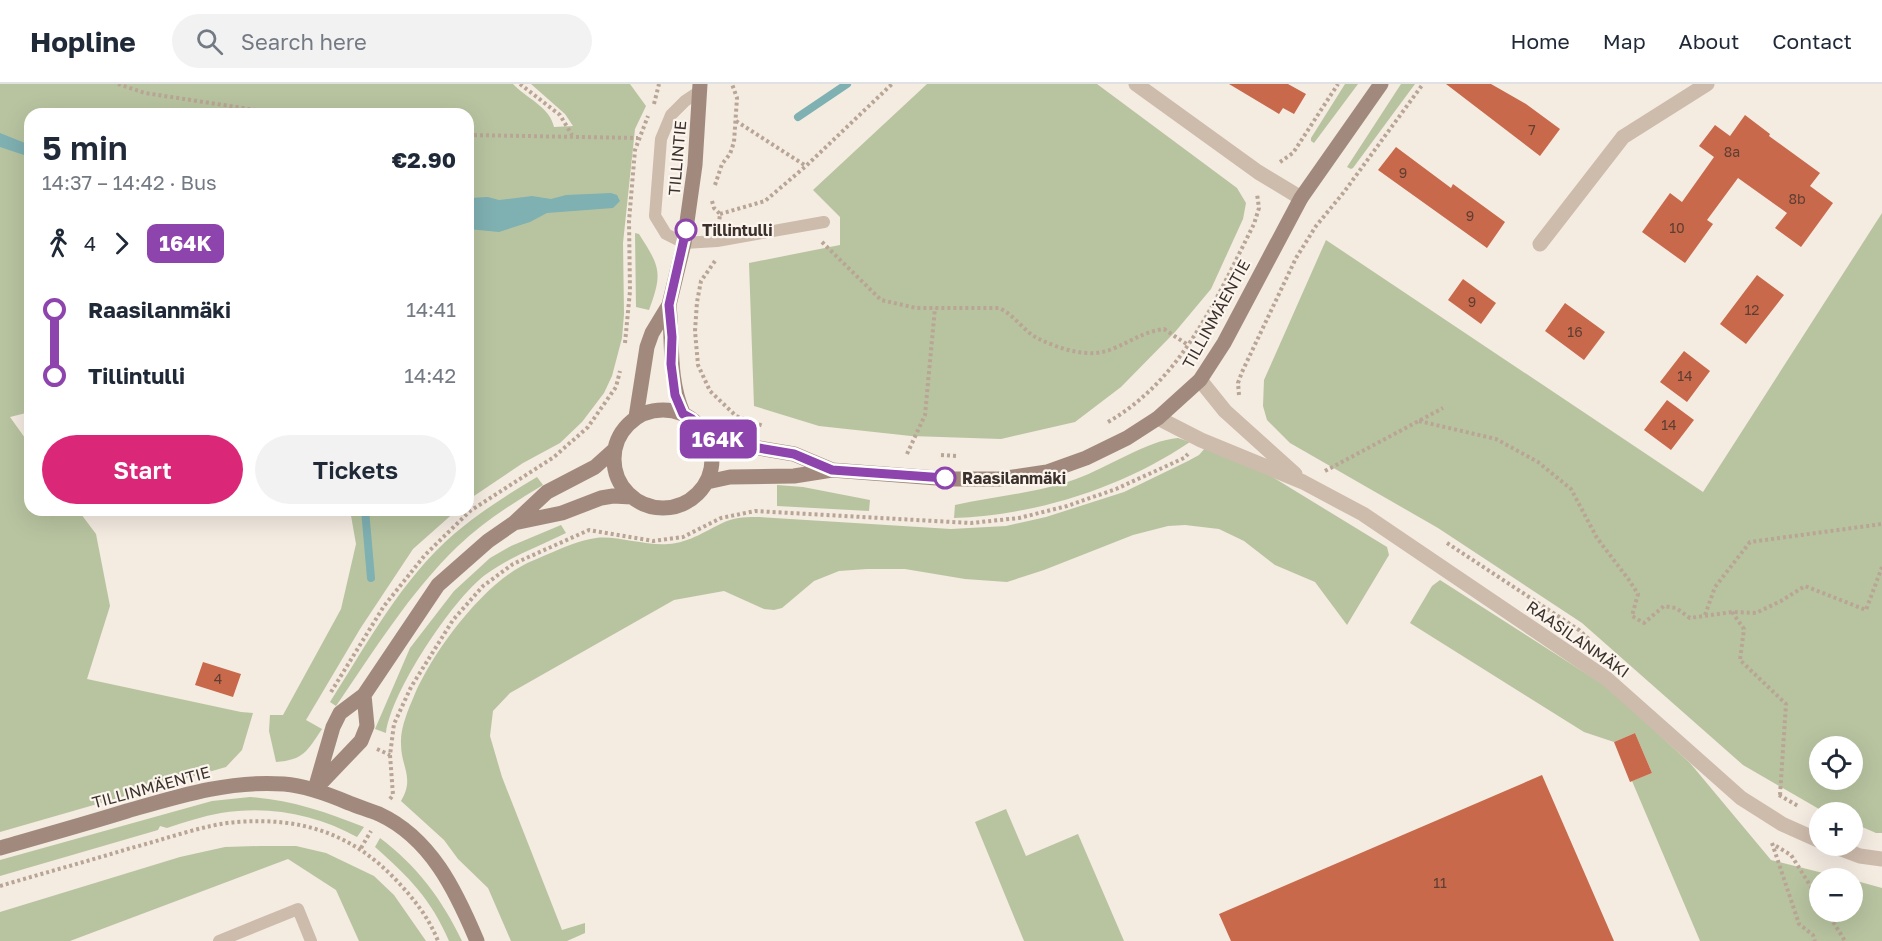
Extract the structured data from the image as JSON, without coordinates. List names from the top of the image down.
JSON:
{
  "streets": {
    "street": ["TILLINTIE", "TILLINMÄENTIE", "RAASILANMÄKI"]
  },
  "crossings": [
    ["TILLINTIE", "TILLINMÄENTIE"],
    ["TILLINMÄENTIE", "RAASILANMÄKI"]
  ],
  "places": ["Tillintulli", "Raasilanmäki"],
  "lines": ["bus line 164K"],
  "house_numbers": [
    "7",
    "8a",
    "9",
    "8b",
    "9",
    "10",
    "9",
    "12",
    "16",
    "14",
    "14",
    "4",
    "11"
  ],
  "page": {
    "header": "Hopline",
    "search": "Search here",
    "nav": [
      "Home",
      "Map",
      "About",
      "Contact"
    ],
    "on_map": "164K",
    "heading": ["5 min", "14:37 – 14:42 · Bus", "€2.90"],
    "legs": ["4", "164K"],
    "list": [
      {
        "name": "Raasilanmäki",
        "value": "14:41"
      },
      {
        "name": "Tillintulli",
        "value": "14:42"
      }
    ],
    "buttons": ["Start", "Tickets"],
    "map_buttons": ["+", "−"]
  }
}
